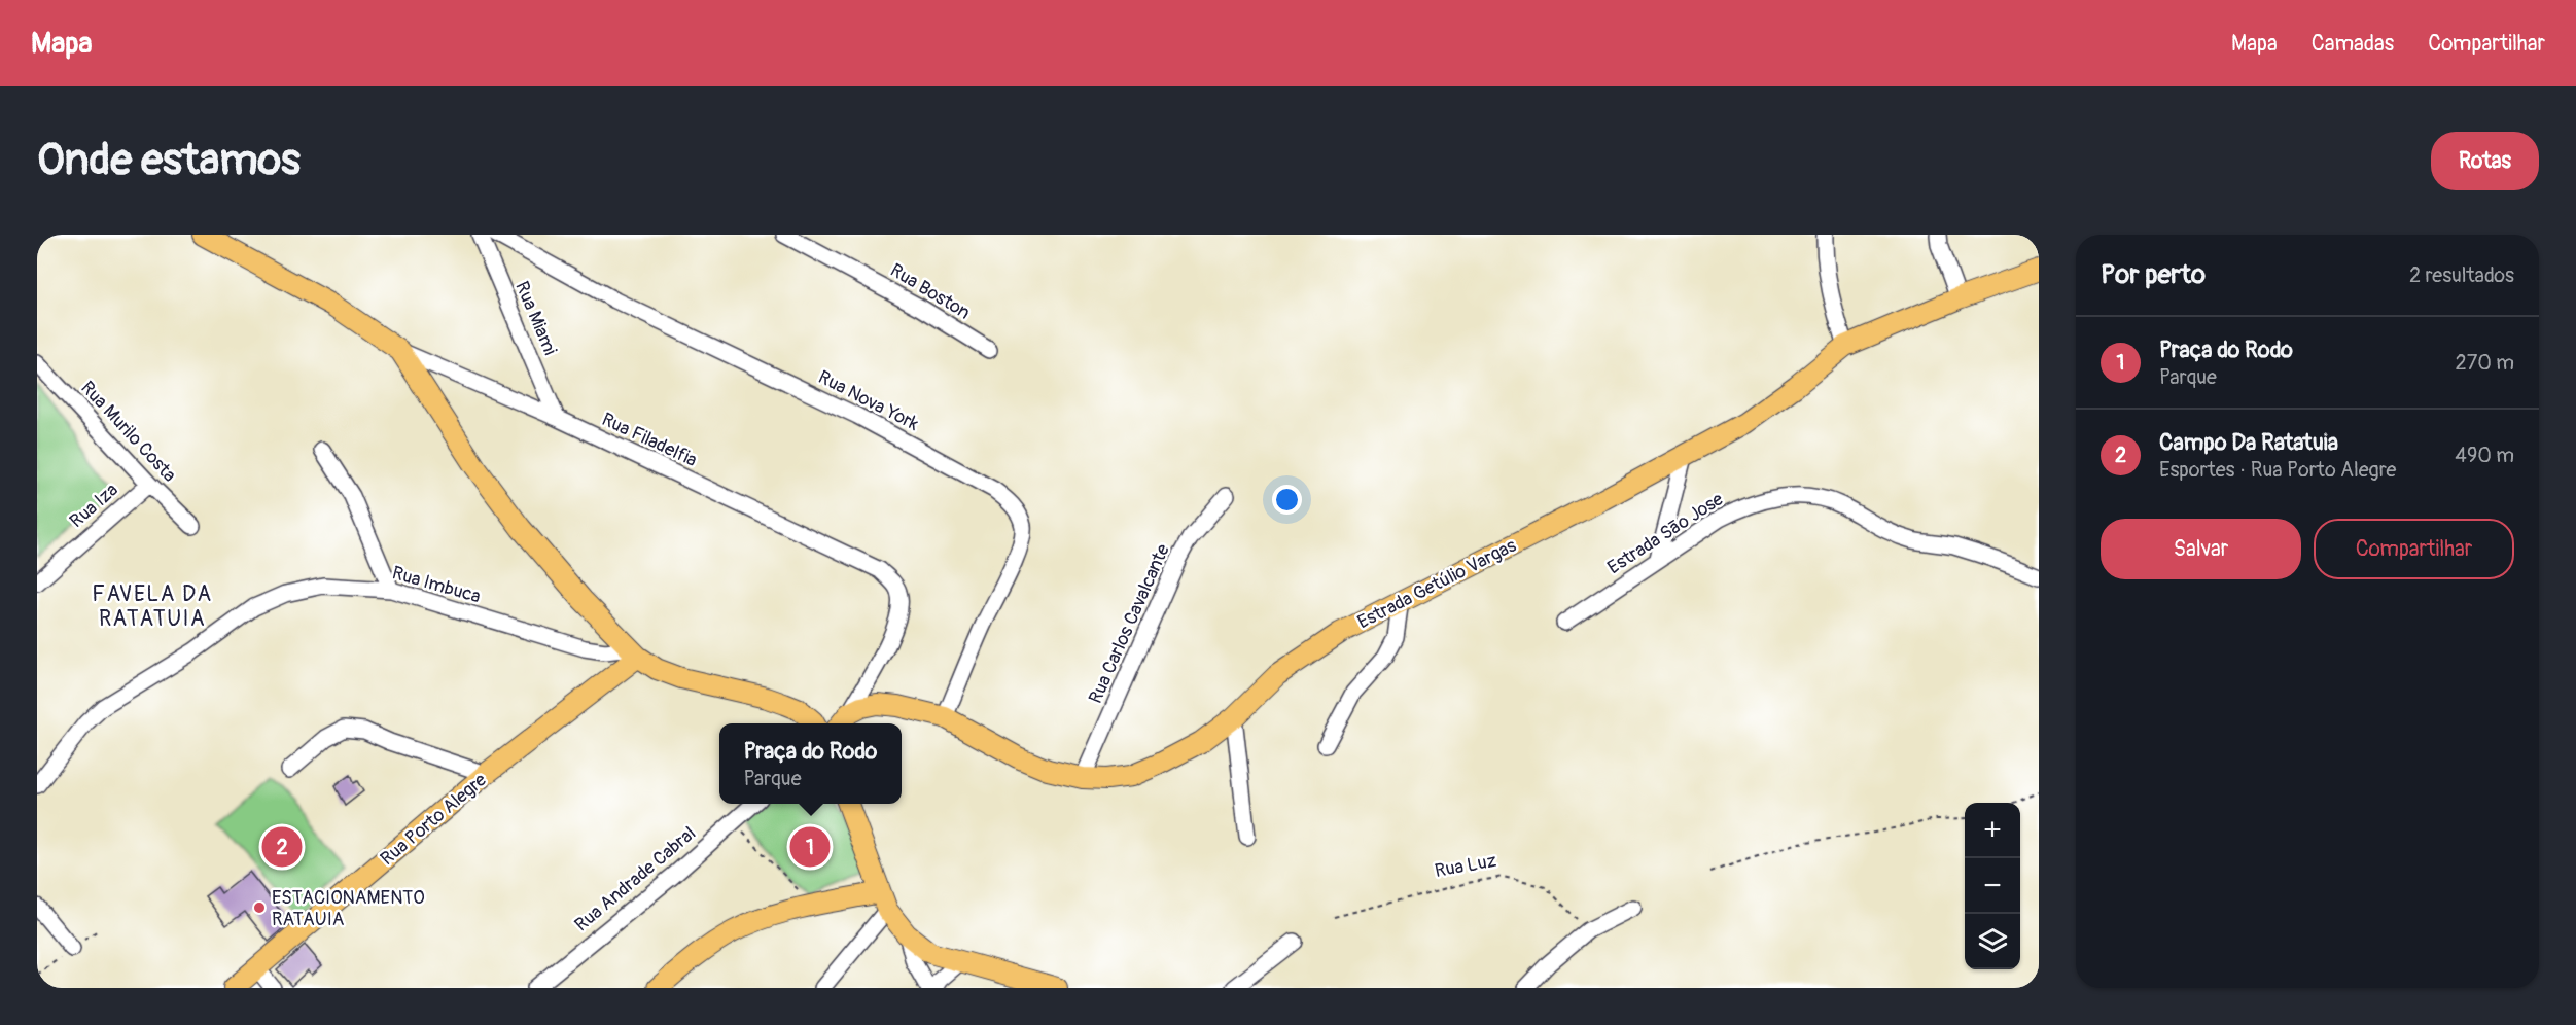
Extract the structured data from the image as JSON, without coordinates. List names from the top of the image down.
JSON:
{
  "streets": {
    "main road": ["Estrada Getúlio Vargas", "Rua Porto Alegre"],
    "street": [
      "Rua Boston",
      "Rua Miami",
      "Rua Nova York",
      "Rua Murilo Costa",
      "Rua Filadelfia",
      "Rua Iza",
      "Estrada Sāo Jose",
      "Rua Imbuca",
      "Rua Carlos Cavalcante",
      "Rua Andrade Cabral"
    ],
    "path": ["Rua Luz"]
  },
  "crossings": [
    ["Rua Miami", "Rua Filadelfia"],
    ["Rua Nova York", "Estrada Getúlio Vargas"],
    ["Rua Murilo Costa", "Rua Iza"],
    ["Rua Filadelfia", "Estrada Getúlio Vargas"],
    ["Estrada Getúlio Vargas", "Rua Carlos Cavalcante"],
    ["Rua Imbuca", "Rua Porto Alegre"]
  ],
  "districts": ["FAVELA DA RATATUIA"],
  "places": ["ESTACIONAMENTO RATAUIA"],
  "page": {
    "header": "Mapa",
    "nav": ["Mapa", "Camadas", "Compartilhar"],
    "buttons": [
      "Rotas",
      ["Salvar", "Compartilhar"]
    ],
    "title": "Onde estamos",
    "heading": ["Por perto", "2 resultados"],
    "list": [
      {
        "mark": "1",
        "name": "Praça do Rodo",
        "note": "Parque",
        "value": "270 m"
      },
      {
        "mark": "2",
        "name": "Campo Da Ratatuia",
        "note": "Esportes · Rua Porto Alegre",
        "value": "490 m"
      }
    ],
    "popup": ["Praça do Rodo", "Parque"],
    "map_buttons": ["+", "−"],
    "pins": ["1", "2"]
  }
}
